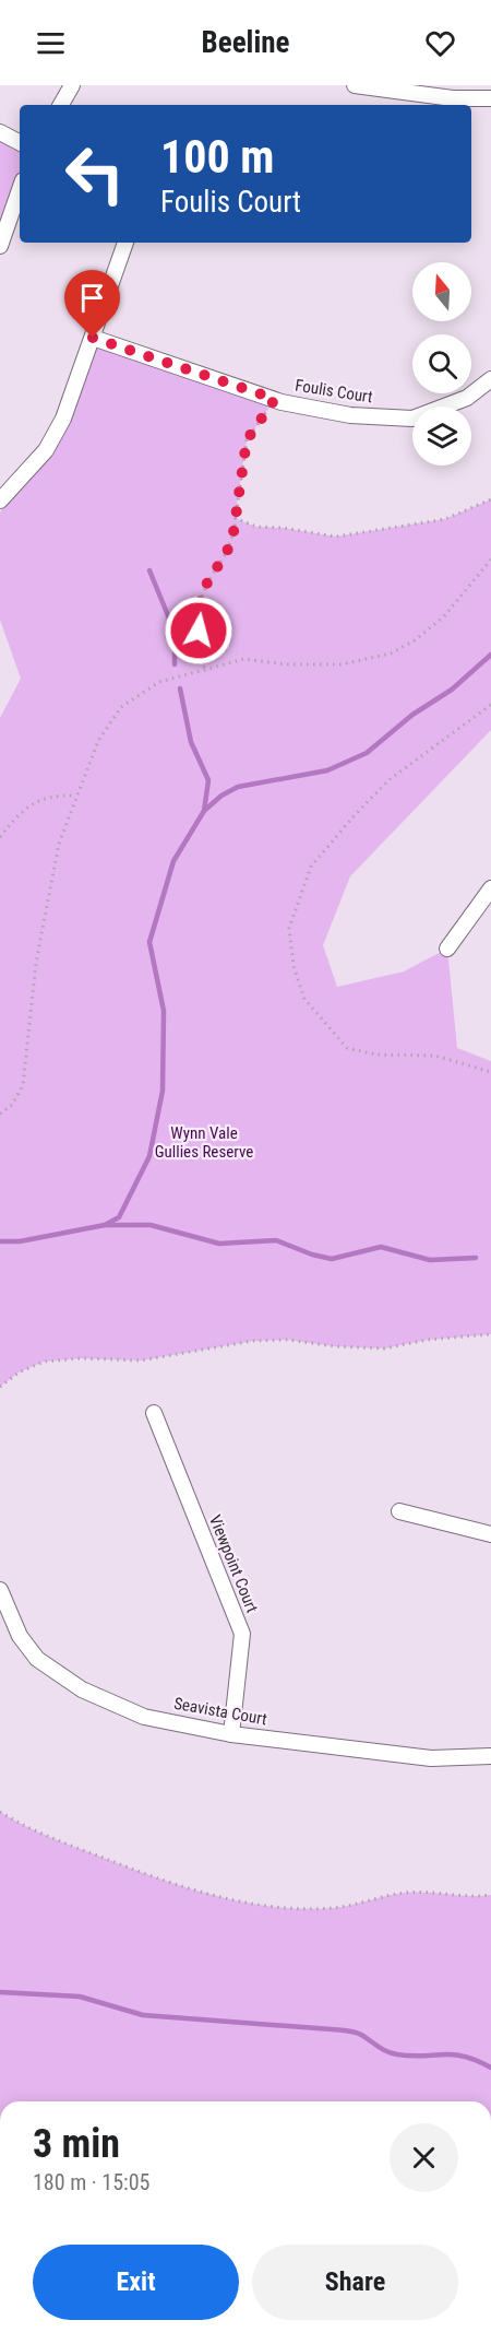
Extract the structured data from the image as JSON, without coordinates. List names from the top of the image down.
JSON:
{
  "streets": {
    "street": ["Foulis Court", "Viewpoint Court", "Seavista Court"]
  },
  "crossings": [
    ["Viewpoint Court", "Seavista Court"]
  ],
  "parks": ["Wynn Vale Gullies Reserve"],
  "north": "top",
  "page": {
    "header": "Beeline",
    "turn": ["100 m", "Foulis Court"],
    "heading": ["3 min", "180 m · 15:05"],
    "buttons": ["Exit", "Share"]
  }
}
